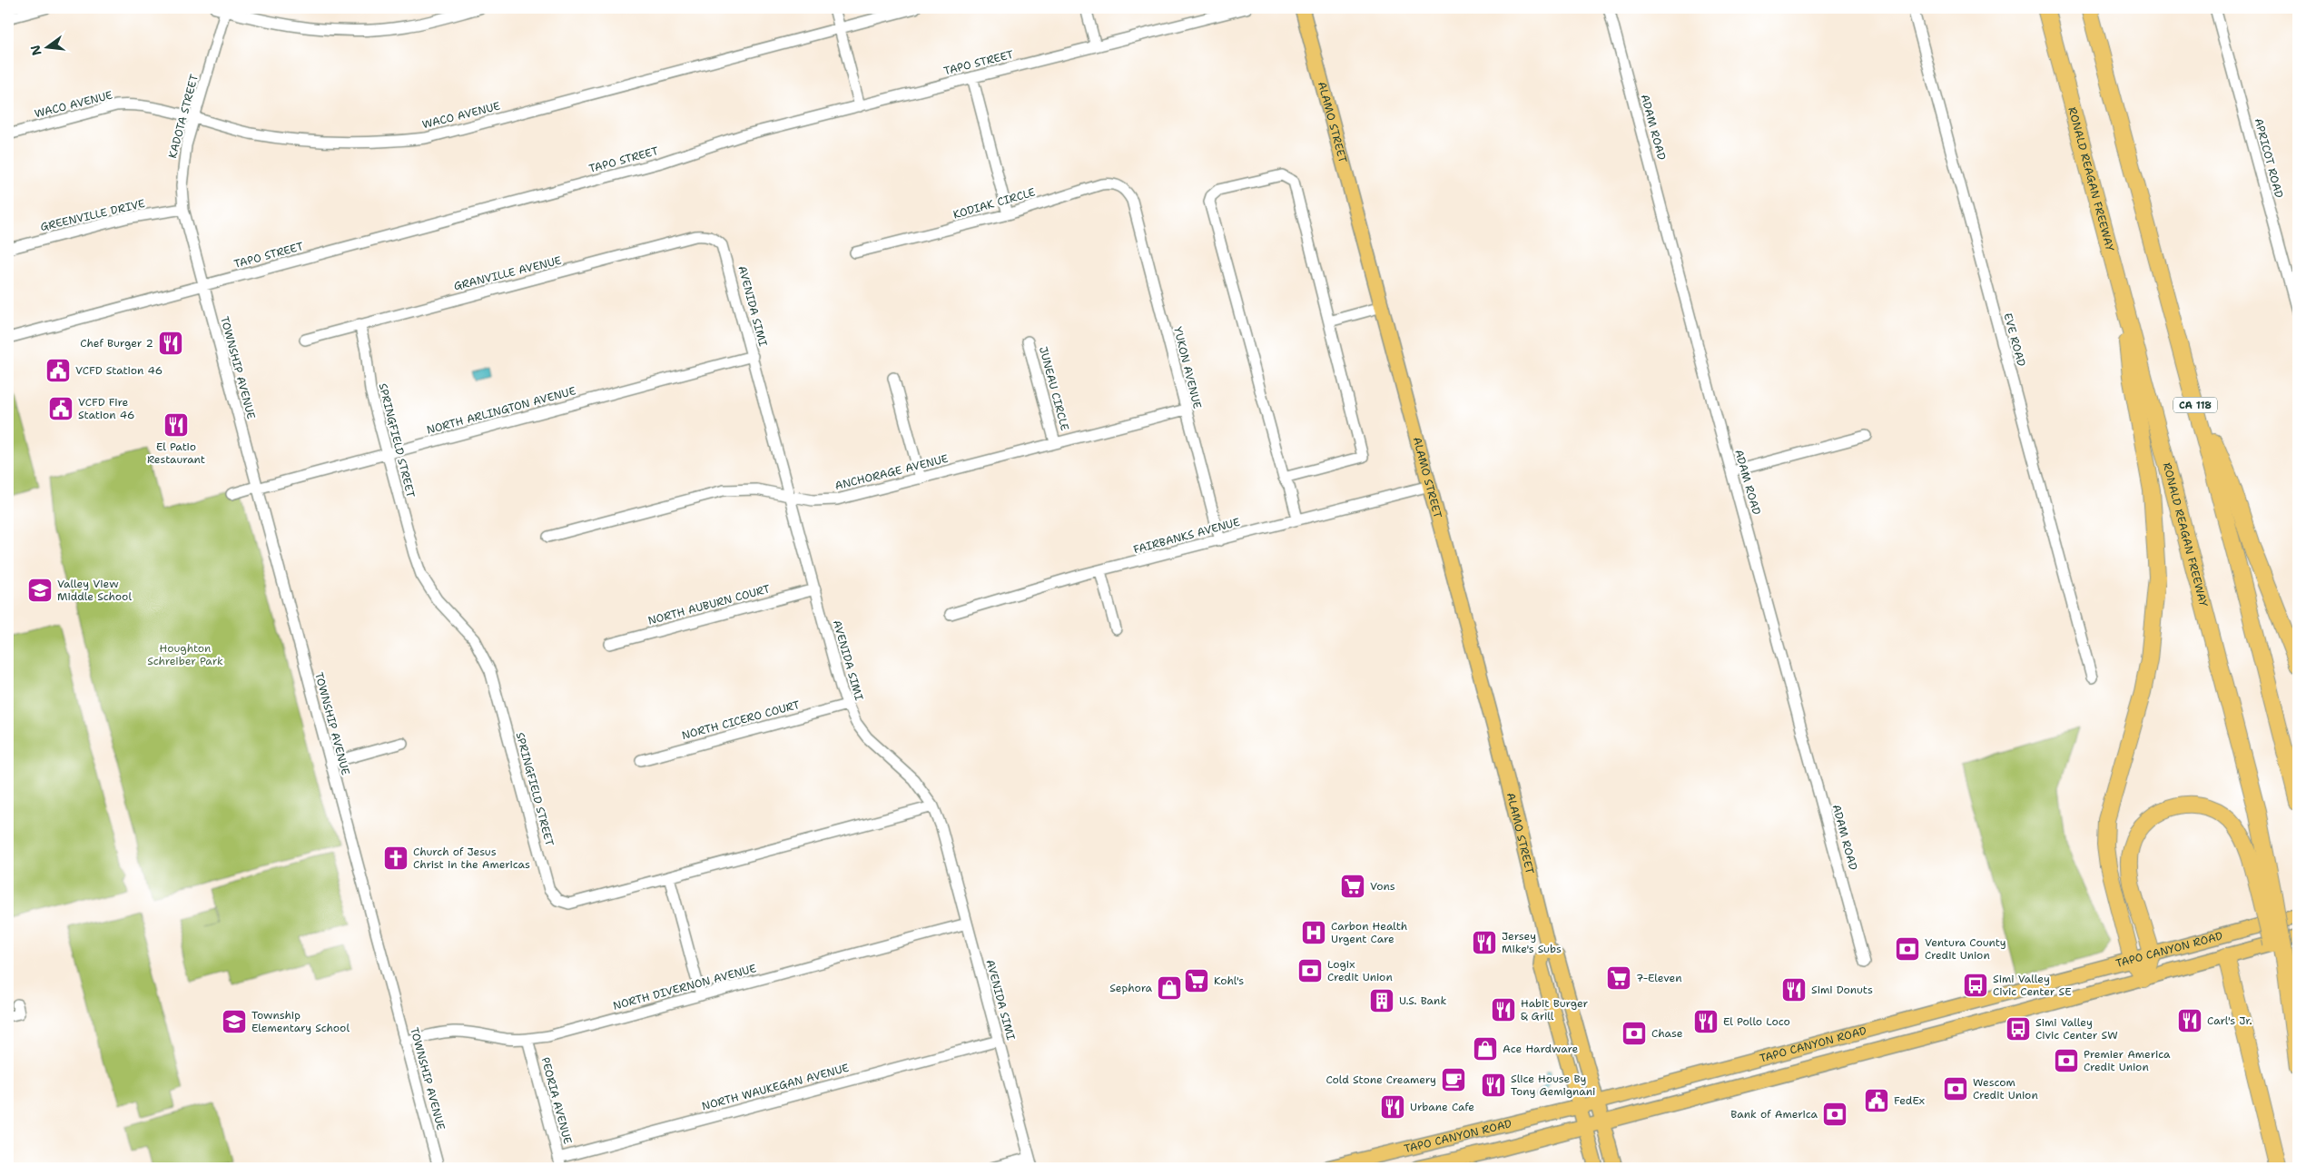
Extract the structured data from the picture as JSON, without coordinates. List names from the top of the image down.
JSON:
{
  "streets": {
    "highway": ["RONALD REAGAN FREEWAY", "CA 118"],
    "main road": ["ALAMO STREET", "TAPO CANYON ROAD"],
    "street": [
      "TAPO STREET",
      "WACO AVENUE",
      "KADOTA STREET",
      "ADAM ROAD",
      "APRICOT ROAD",
      "KODIAK CIRCLE",
      "GREENVILLE DRIVE",
      "GRANVILLE AVENUE",
      "AVENIDA SIMI",
      "EVE ROAD",
      "TOWNSHIP AVENUE",
      "YUKON AVENUE",
      "JUNEAU CIRCLE",
      "NORTH ARLINGTON AVENUE",
      "SPRINGFIELD STREET",
      "ANCHORAGE AVENUE",
      "FAIRBANKS AVENUE",
      "NORTH AUBURN COURT",
      "NORTH CICERO COURT",
      "NORTH DIVERNON AVENUE",
      "NORTH WAUKEGAN AVENUE",
      "PEORIA AVENUE"
    ]
  },
  "crossings": [
    ["TAPO STREET", "KADOTA STREET"],
    ["TAPO STREET", "TOWNSHIP AVENUE"],
    ["WACO AVENUE", "KADOTA STREET"],
    ["KADOTA STREET", "GREENVILLE DRIVE"],
    ["KADOTA STREET", "TOWNSHIP AVENUE"],
    ["ALAMO STREET", "FAIRBANKS AVENUE"],
    ["ALAMO STREET", "TAPO CANYON ROAD"],
    ["KODIAK CIRCLE", "YUKON AVENUE"],
    ["GRANVILLE AVENUE", "AVENIDA SIMI"],
    ["GRANVILLE AVENUE", "SPRINGFIELD STREET"],
    ["AVENIDA SIMI", "NORTH ARLINGTON AVENUE"],
    ["AVENIDA SIMI", "SPRINGFIELD STREET"],
    ["AVENIDA SIMI", "ANCHORAGE AVENUE"],
    ["AVENIDA SIMI", "NORTH AUBURN COURT"],
    ["AVENIDA SIMI", "NORTH CICERO COURT"],
    ["AVENIDA SIMI", "NORTH DIVERNON AVENUE"],
    ["AVENIDA SIMI", "NORTH WAUKEGAN AVENUE"],
    ["TOWNSHIP AVENUE", "NORTH ARLINGTON AVENUE"],
    ["TOWNSHIP AVENUE", "NORTH DIVERNON AVENUE"],
    ["YUKON AVENUE", "ANCHORAGE AVENUE"],
    ["YUKON AVENUE", "FAIRBANKS AVENUE"],
    ["JUNEAU CIRCLE", "ANCHORAGE AVENUE"],
    ["NORTH ARLINGTON AVENUE", "SPRINGFIELD STREET"],
    ["NORTH DIVERNON AVENUE", "PEORIA AVENUE"],
    ["NORTH WAUKEGAN AVENUE", "PEORIA AVENUE"]
  ],
  "parks": ["Houghton Schreiber Park"],
  "places": {
    "restaurant": [
      "Chef Burger 2",
      "El Patio Restaurant",
      "Jersey Mike's Subs",
      "Simi Donuts",
      "Habit Burger & Grill",
      "Carl's Jr.",
      "El Pollo Loco",
      "Slice House By Tony Gemignani",
      "Urbane Cafe"
    ],
    "public building": ["VCFD Station 46", "VCFD Fire Station 46", "FedEx"],
    "school or university": ["Valley View Middle School", "Township Elementary School"],
    "church": ["Church of Jesus Christ in the Americas"],
    "supermarket": ["Vons", "7-Eleven", "Kohl's"],
    "hospital": ["Carbon Health Urgent Care"],
    "bank": [
      "Ventura County Credit Union",
      "Logix Credit Union",
      "Chase",
      "Premier America Credit Union",
      "Wescom Credit Union",
      "Bank of America"
    ],
    "bus stop": ["Simi Valley Civic Center SE", "Simi Valley Civic Center SW"],
    "shop": ["Sephora", "Ace Hardware"],
    "building": ["U.S. Bank"],
    "cafe": ["Cold Stone Creamery"]
  },
  "north": "left"
}
